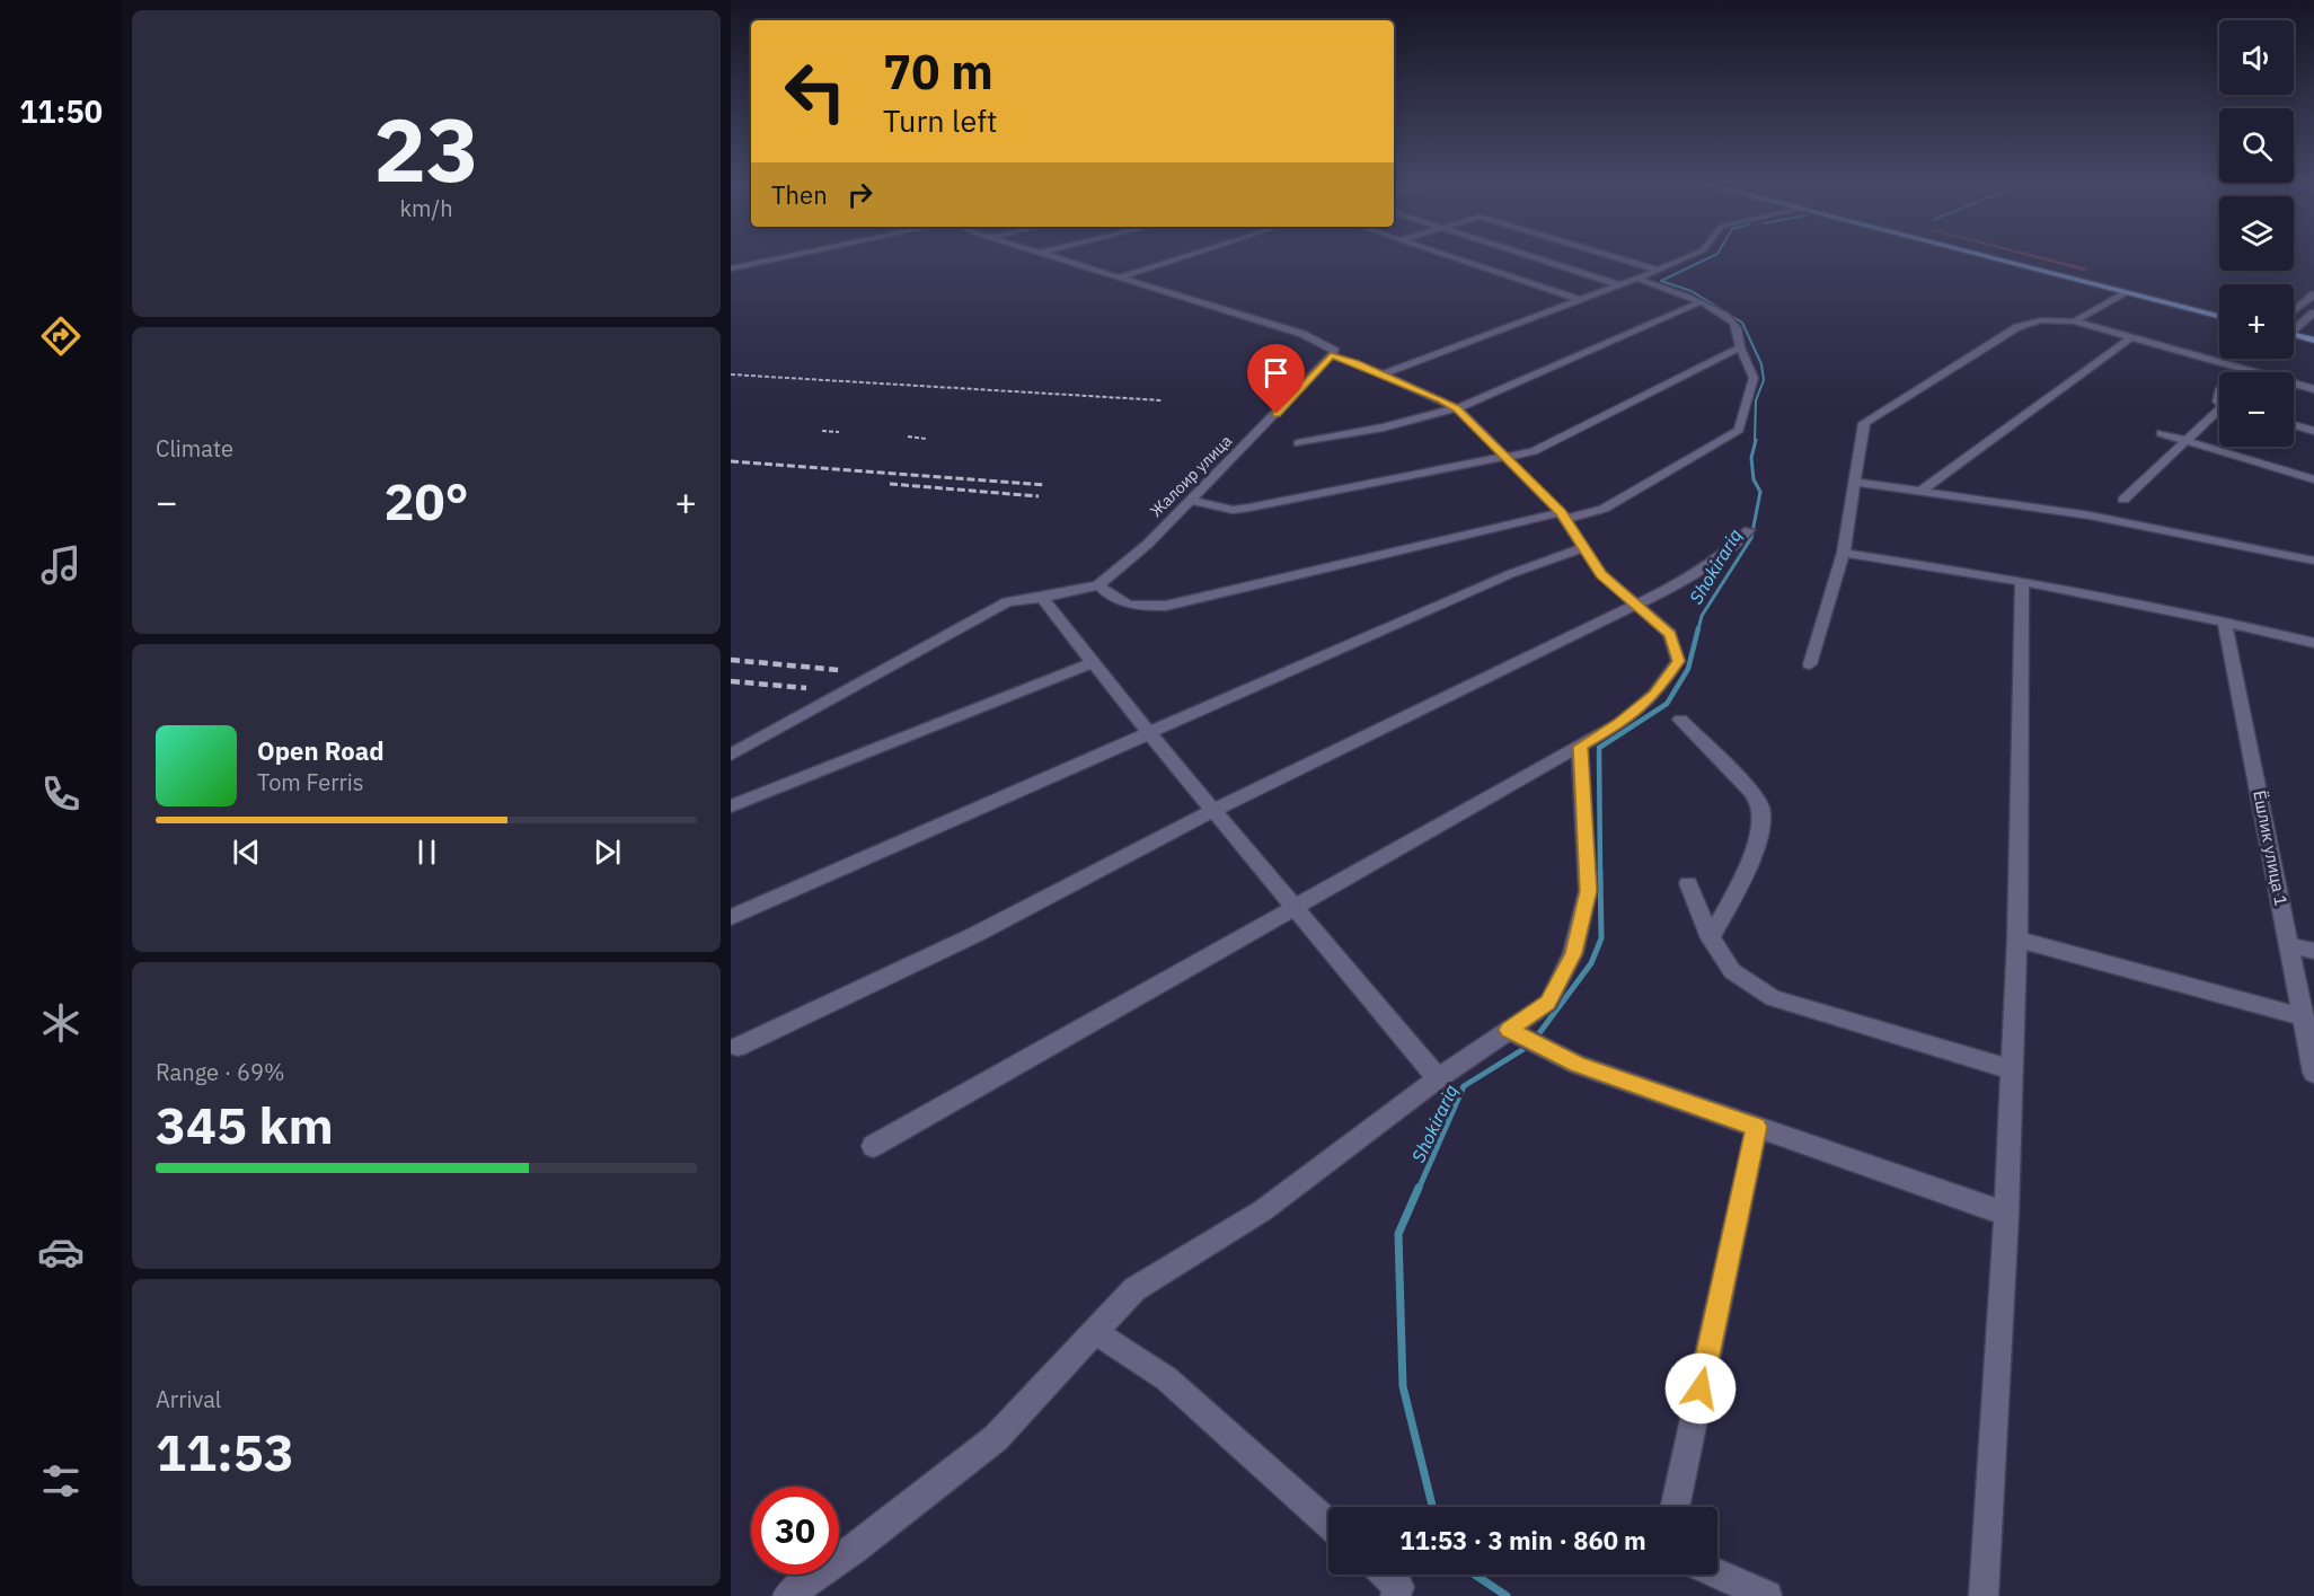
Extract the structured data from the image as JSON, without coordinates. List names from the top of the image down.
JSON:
{
  "streets": {
    "street": ["Жалоир улица", "Ёшлик улица 1"]
  },
  "water": ["Shokirariq"],
  "page": {
    "tabs": "11:50",
    "tile": [
      ["23", "km/h"],
      "Climate",
      ["Range · 69%", "345 km"],
      ["Arrival", "11:53"]
    ],
    "map_buttons": ["+", "−"],
    "turn": ["70 m", "Turn left"],
    "then": "Then",
    "heat": ["−", "20°", "+"],
    "song": ["Open Road", "Tom Ferris"],
    "limit": "30",
    "trip": "11:53 · 3 min · 860 m"
  }
}
